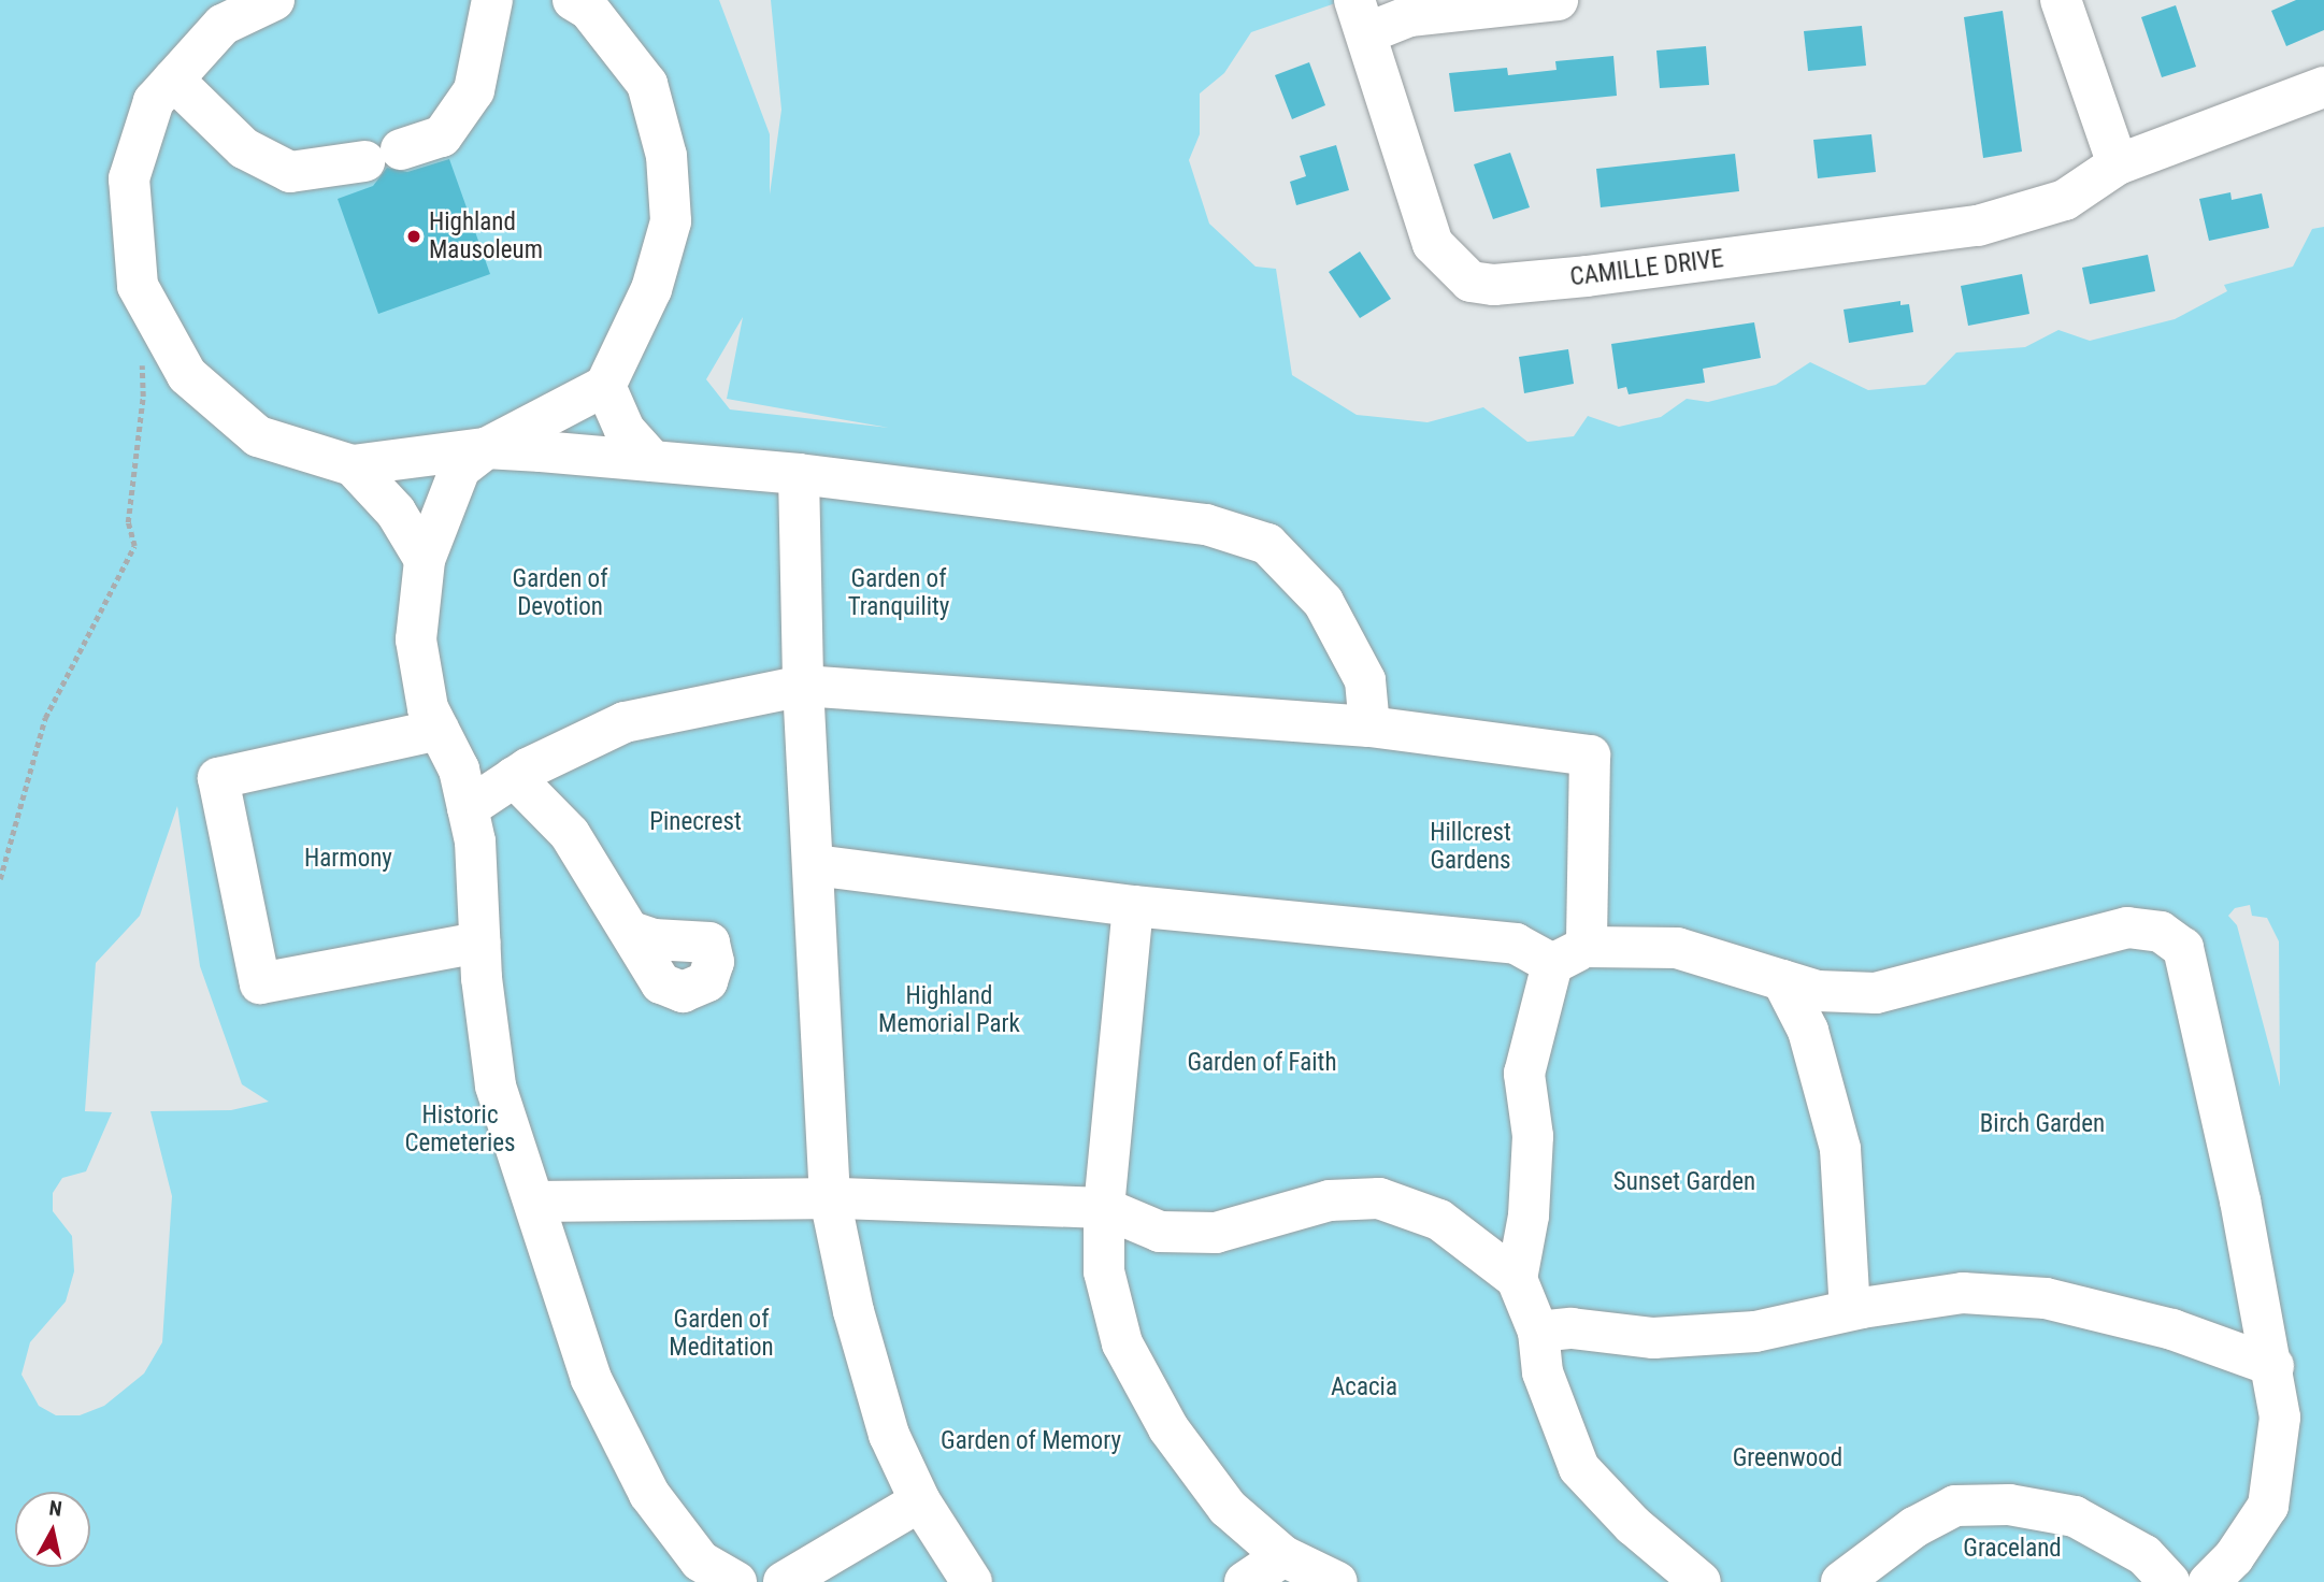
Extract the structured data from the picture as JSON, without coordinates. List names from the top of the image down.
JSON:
{
  "streets": {
    "street": ["CAMILLE DRIVE"]
  },
  "parks": [
    "Garden of Devotion",
    "Garden of Tranquility",
    "Pinecrest",
    "Hillcrest Gardens",
    "Harmony",
    "Highland Memorial Park",
    "Garden of Faith",
    "Historic Cemeteries",
    "Birch Garden",
    "Sunset Garden",
    "Garden of Meditation",
    "Acacia",
    "Garden of Memory",
    "Greenwood",
    "Graceland"
  ],
  "places": ["Highland Mausoleum"],
  "north": "top"
}
